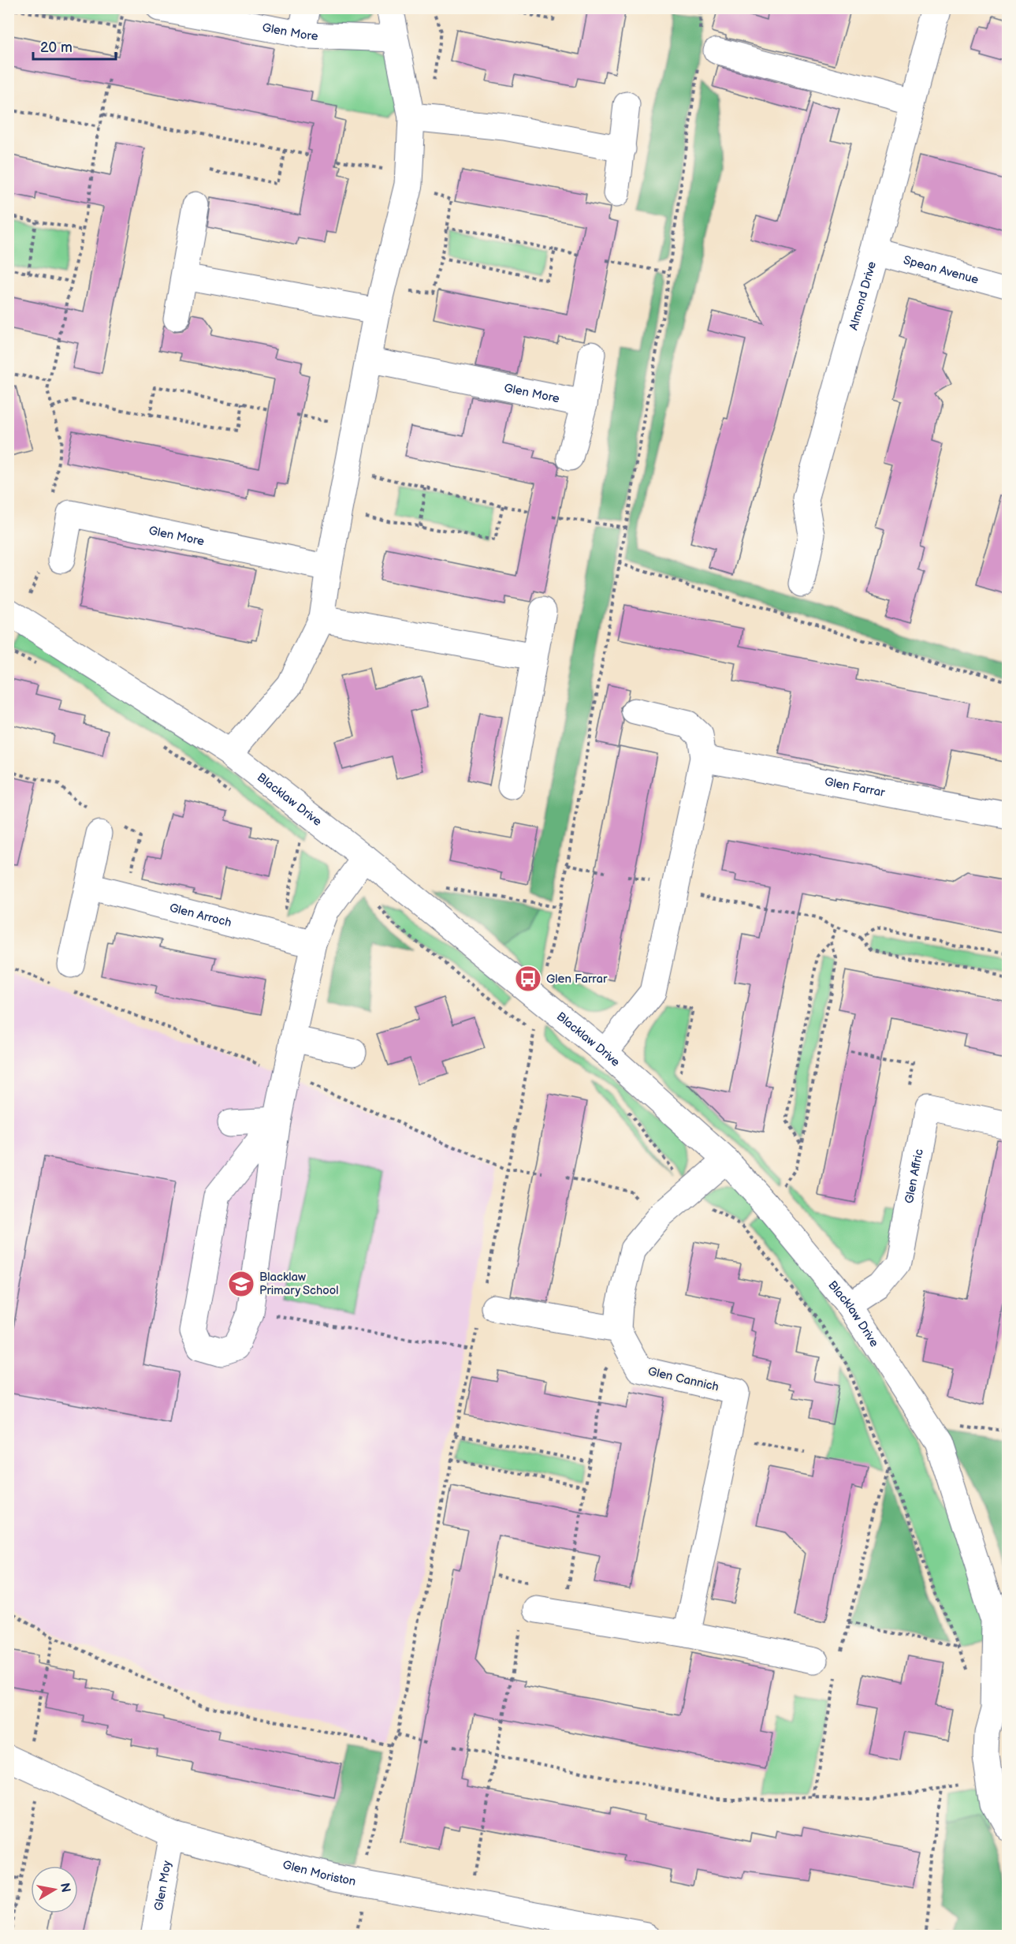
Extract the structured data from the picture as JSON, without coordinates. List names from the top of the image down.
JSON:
{
  "streets": {
    "street": [
      "Glen More",
      "Spean Avenue",
      "Almond Drive",
      "Glen Farrar",
      "Blacklaw Drive",
      "Glen Arroch",
      "Glen Affric",
      "Glen Cannich",
      "Glen Moriston",
      "Glen Moy"
    ]
  },
  "crossings": [
    ["Spean Avenue", "Almond Drive"],
    ["Blacklaw Drive", "Glen Affric"],
    ["Glen Moriston", "Glen Moy"]
  ],
  "places": {
    "bus stop": ["Glen Farrar"],
    "school or university": ["Blacklaw Primary School"]
  },
  "scale_bar": "20 m",
  "north": "right"
}
